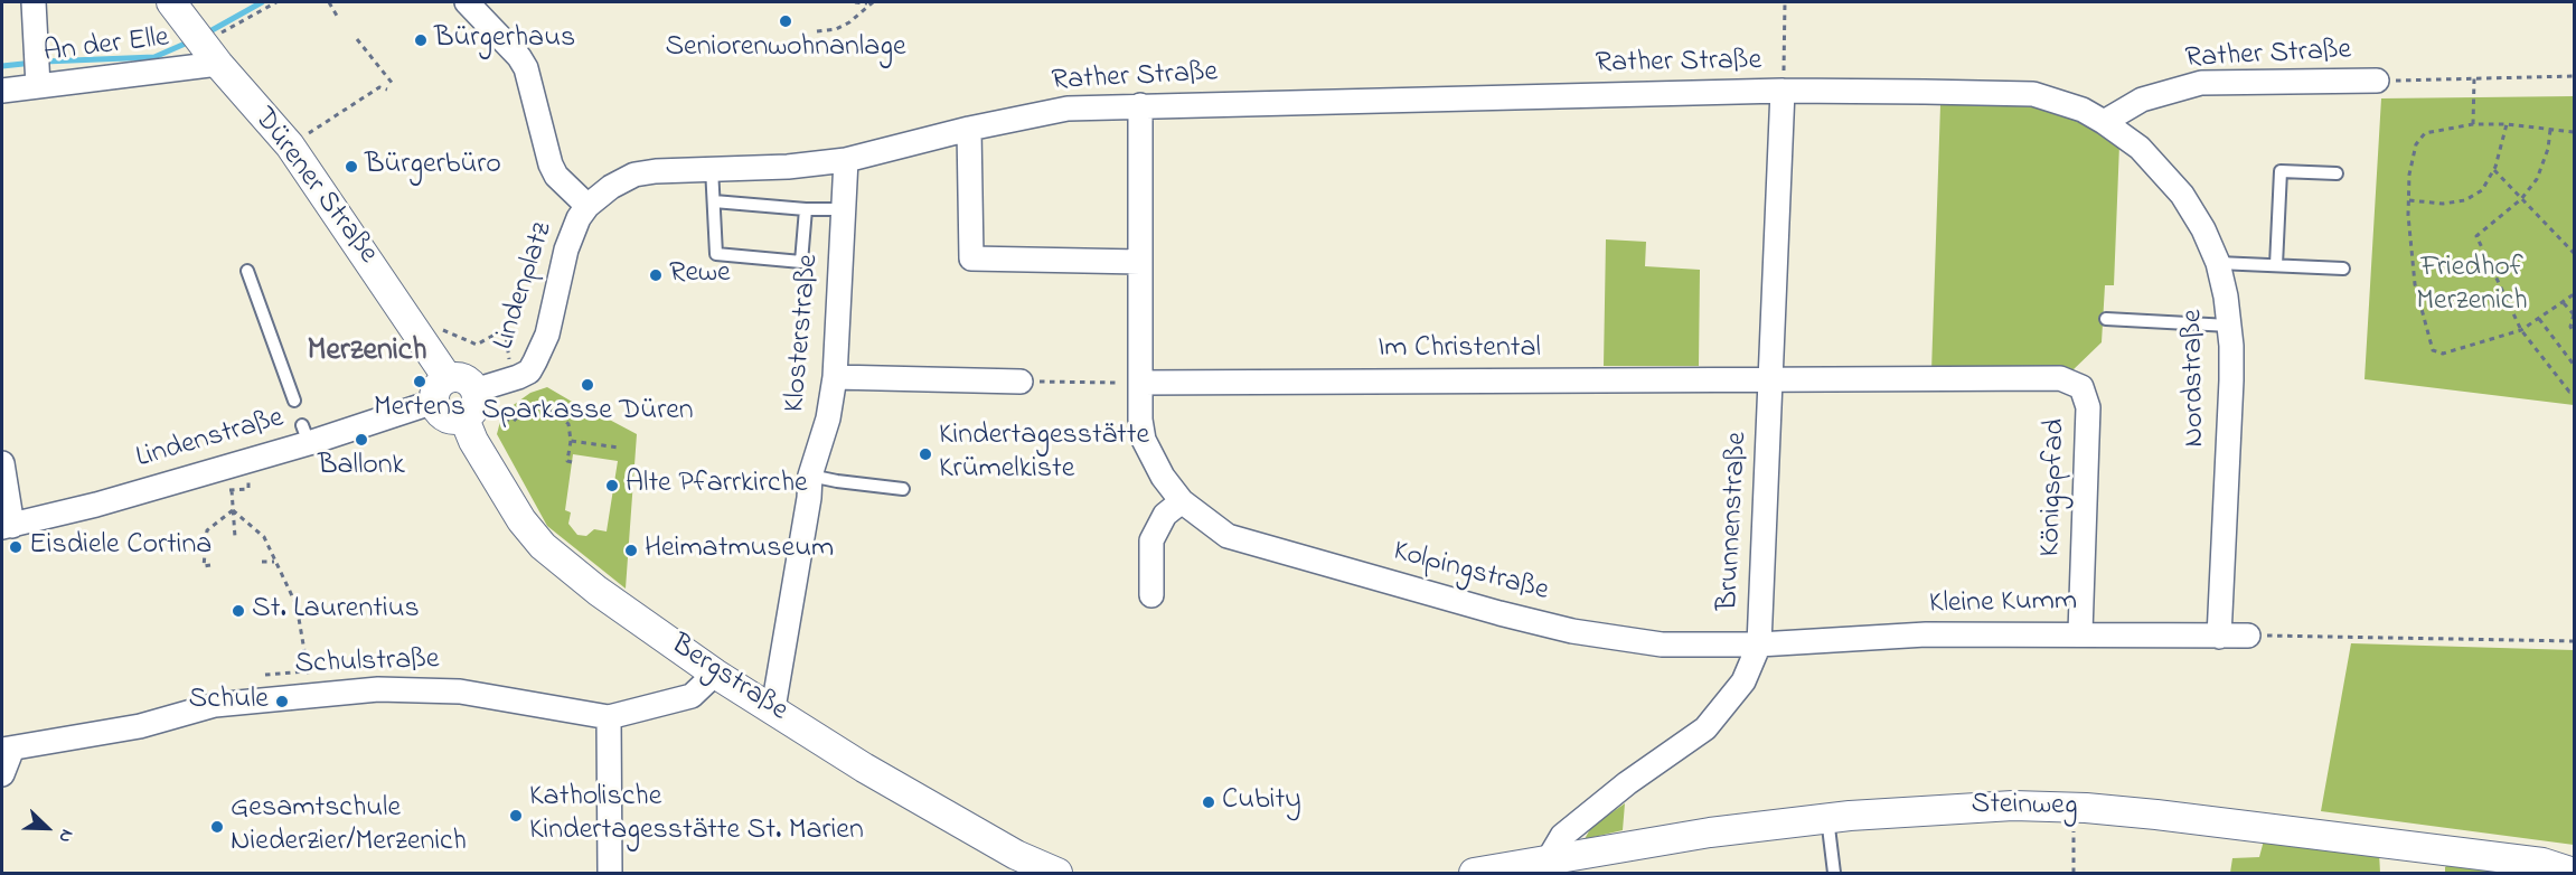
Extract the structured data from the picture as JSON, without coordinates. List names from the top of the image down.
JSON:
{
  "streets": {
    "street": [
      "An der Elle",
      "Rather Straße",
      "Dürener Straße",
      "Lindenplatz",
      "Klosterstraße",
      "Im Christental",
      "Nordstraße",
      "Lindenstraße",
      "Königspfad",
      "Brunnenstraße",
      "Kolpingstraße",
      "Kleine Kumm",
      "Schulstraße",
      "Bergstraße",
      "Steinweg"
    ]
  },
  "crossings": [
    ["An der Elle", "Dürener Straße"],
    ["Rather Straße", "Lindenplatz"],
    ["Rather Straße", "Klosterstraße"],
    ["Rather Straße", "Nordstraße"],
    ["Rather Straße", "Brunnenstraße"],
    ["Rather Straße", "Kolpingstraße"],
    ["Dürener Straße", "Lindenplatz"],
    ["Dürener Straße", "Lindenstraße"],
    ["Dürener Straße", "Bergstraße"],
    ["Lindenplatz", "Lindenstraße"],
    ["Lindenplatz", "Bergstraße"],
    ["Klosterstraße", "Bergstraße"],
    ["Im Christental", "Königspfad"],
    ["Im Christental", "Brunnenstraße"],
    ["Im Christental", "Kolpingstraße"],
    ["Nordstraße", "Kleine Kumm"],
    ["Lindenstraße", "Bergstraße"],
    ["Königspfad", "Kleine Kumm"],
    ["Brunnenstraße", "Kolpingstraße"],
    ["Brunnenstraße", "Kleine Kumm"],
    ["Brunnenstraße", "Steinweg"],
    ["Kolpingstraße", "Kleine Kumm"],
    ["Schulstraße", "Bergstraße"]
  ],
  "districts": ["Merzenich"],
  "parks": ["Friedhof Merzenich"],
  "places": [
    "Seniorenwohnanlage",
    "Bürgerhaus",
    "Bürgerbüro",
    "Rewe",
    "Mertens",
    "Sparkasse Düren",
    "Ballonk",
    "Kindertagesstätte Krümelkiste",
    "Alte Pfarrkirche",
    "Eisdiele Cortina",
    "Heimatmuseum",
    "St. Laurentius",
    "Schule",
    "Cubity",
    "Katholische Kindertagesstätte St. Marien",
    "Gesamtschule Niederzier/Merzenich"
  ],
  "north": "bottom right"
}
